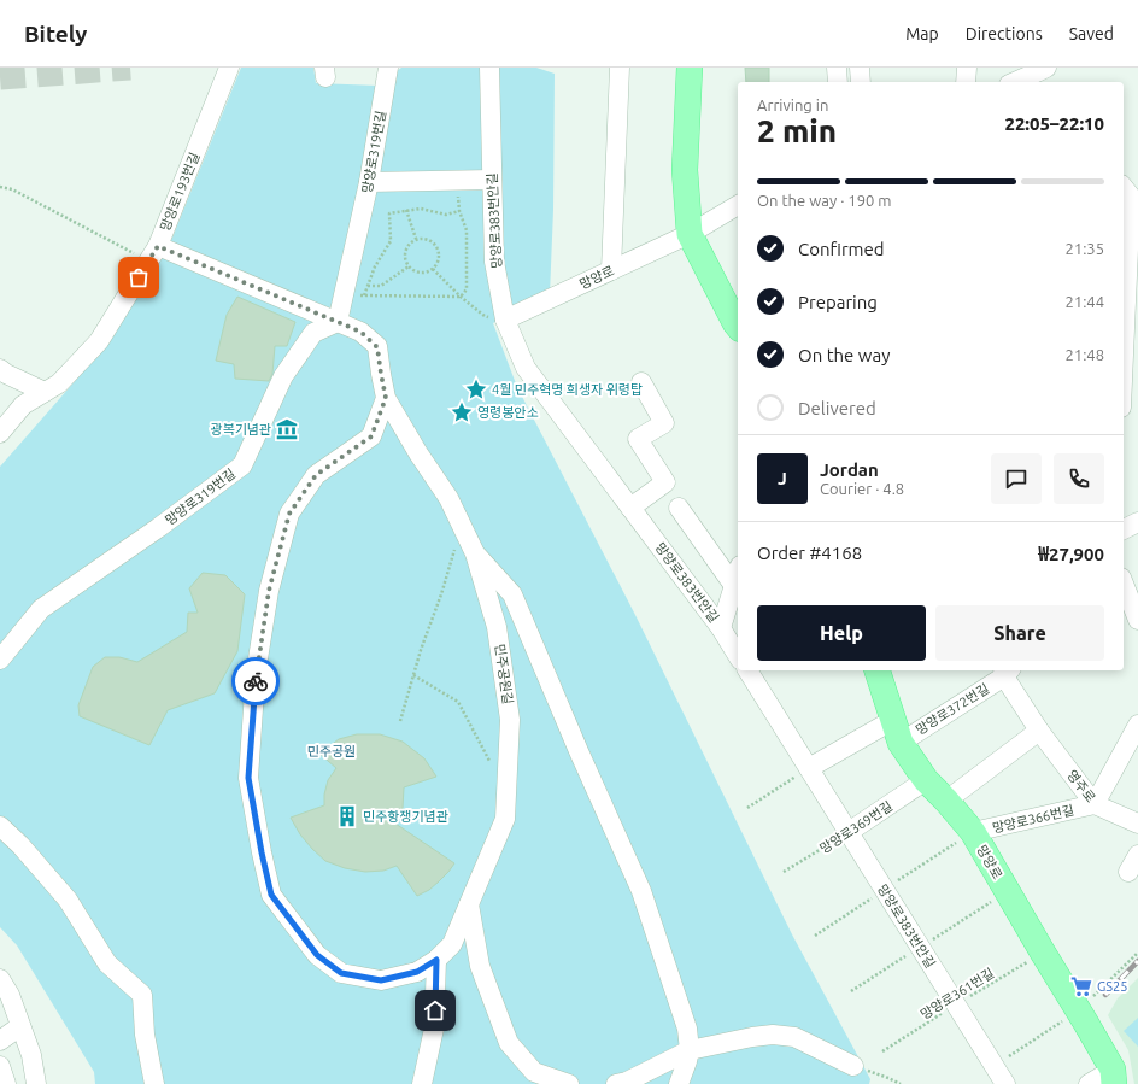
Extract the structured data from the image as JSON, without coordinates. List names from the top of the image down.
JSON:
{
  "streets": {
    "main road": ["망양로"],
    "street": [
      "망양로319번길",
      "망양로193번길",
      "망양로383번안길",
      "민주공원길",
      "망양로372번길",
      "영주로",
      "망양로366번길",
      "망양로369번길"
    ],
    "path": ["망양로361번길"]
  },
  "crossings": [
    ["망양로319번길", "민주공원길"],
    ["망양로193번길", "민주공원길"],
    ["망양로383번안길", "망양로"],
    ["망양로383번안길", "망양로369번길"],
    ["망양로383번안길", "망양로361번길"],
    ["망양로", "망양로372번길"],
    ["망양로", "망양로366번길"],
    ["망양로", "망양로369번길"],
    ["망양로", "망양로361번길"],
    ["망양로372번길", "영주로"],
    ["영주로", "망양로366번길"]
  ],
  "parks": ["민주공원"],
  "places": {
    "place": ["4월 민주혁명 희생자 위령탑", "영령봉안소"],
    "museum": ["광복기념관"],
    "building": ["민주항쟁기념관"],
    "supermarket": ["GS25"]
  },
  "page": {
    "header": "Bitely",
    "nav": ["Map", "Directions", "Saved"],
    "heading": ["2 min", "Arriving in", "22:05–22:10"],
    "panel": [
      "Jordan",
      "Courier · 4.8",
      "Order #4168",
      "₩27,900"
    ],
    "bar": "On the way · 190 m",
    "list": [
      ["Confirmed", "21:35"],
      ["Preparing", "21:44"],
      ["On the way", "21:48"],
      "Delivered"
    ],
    "round": "J",
    "buttons": ["Help", "Share"]
  }
}
